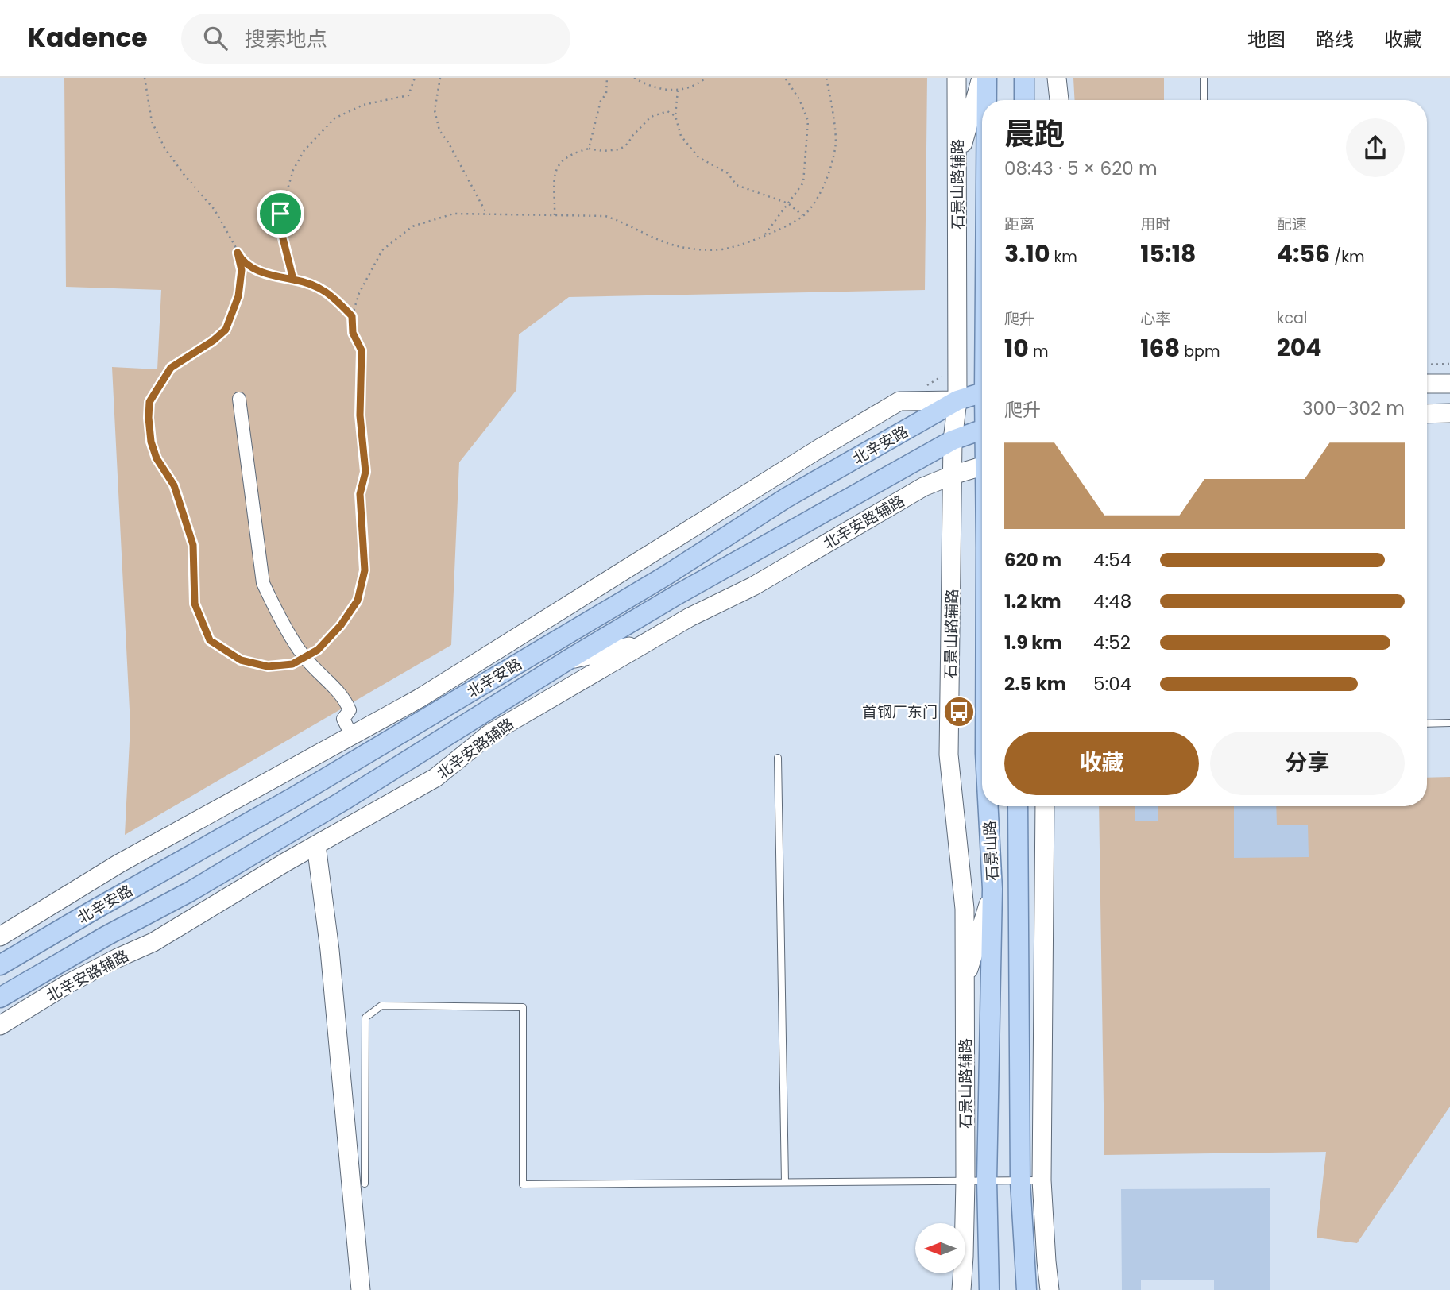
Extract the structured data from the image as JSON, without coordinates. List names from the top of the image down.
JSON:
{
  "streets": {
    "main road": ["北辛安路", "石景山路"],
    "street": ["石景山路辅路", "北辛安路辅路"]
  },
  "crossings": [
    ["石景山路辅路", "北辛安路"],
    ["石景山路辅路", "北辛安路辅路"]
  ],
  "places": {
    "bus stop": ["首钢厂东门"]
  },
  "north": "left",
  "page": {
    "header": "Kadence",
    "search": "搜索地点",
    "nav": ["地图", "路线", "收藏"],
    "heading": ["晨跑", "08:43 · 5 × 620 m"],
    "stats": [
      ["距离", "3.10 km"],
      ["用时", "15:18"],
      ["配速", "4:56 /km"],
      ["爬升", "10 m"],
      ["心率", "168 bpm"],
      ["kcal", "204"]
    ],
    "chart": ["爬升", "300–302 m"],
    "list": [
      {
        "name": "620 m",
        "note": "4:54"
      },
      {
        "name": "1.2 km",
        "note": "4:48"
      },
      {
        "name": "1.9 km",
        "note": "4:52"
      },
      {
        "name": "2.5 km",
        "note": "5:04"
      }
    ],
    "buttons": ["收藏", "分享"]
  }
}
